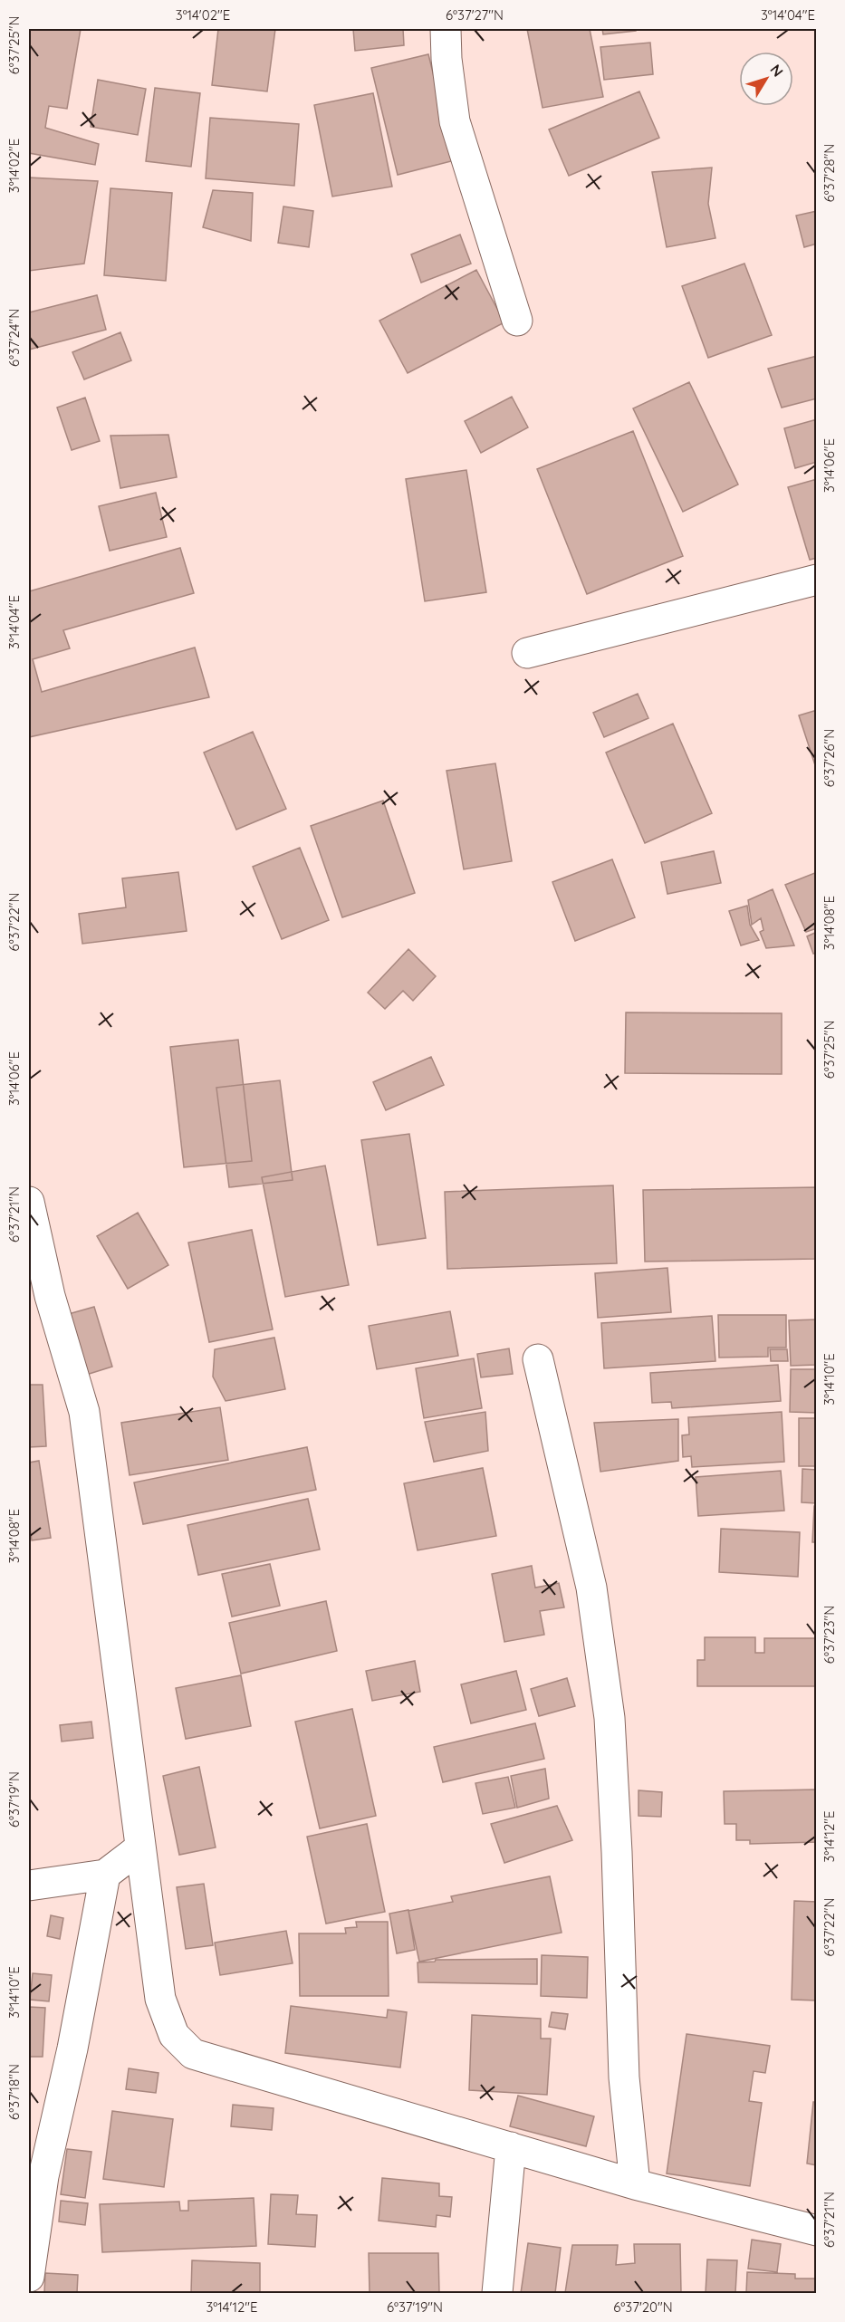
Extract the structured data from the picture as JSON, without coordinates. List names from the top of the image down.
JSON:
{
  "north": "top right",
  "coordinates": [
    "3°14'02\"E",
    "6°37'27\"N",
    "3°14'04\"E",
    "6°37'25\"N",
    "6°37'28\"N",
    "6°37'24\"N",
    "3°14'06\"E",
    "6°37'26\"N",
    "6°37'22\"N",
    "3°14'08\"E",
    "6°37'21\"N",
    "3°14'10\"E",
    "6°37'23\"N",
    "6°37'19\"N",
    "3°14'12\"E",
    "6°37'18\"N",
    "6°37'20\"N"
  ]
}
